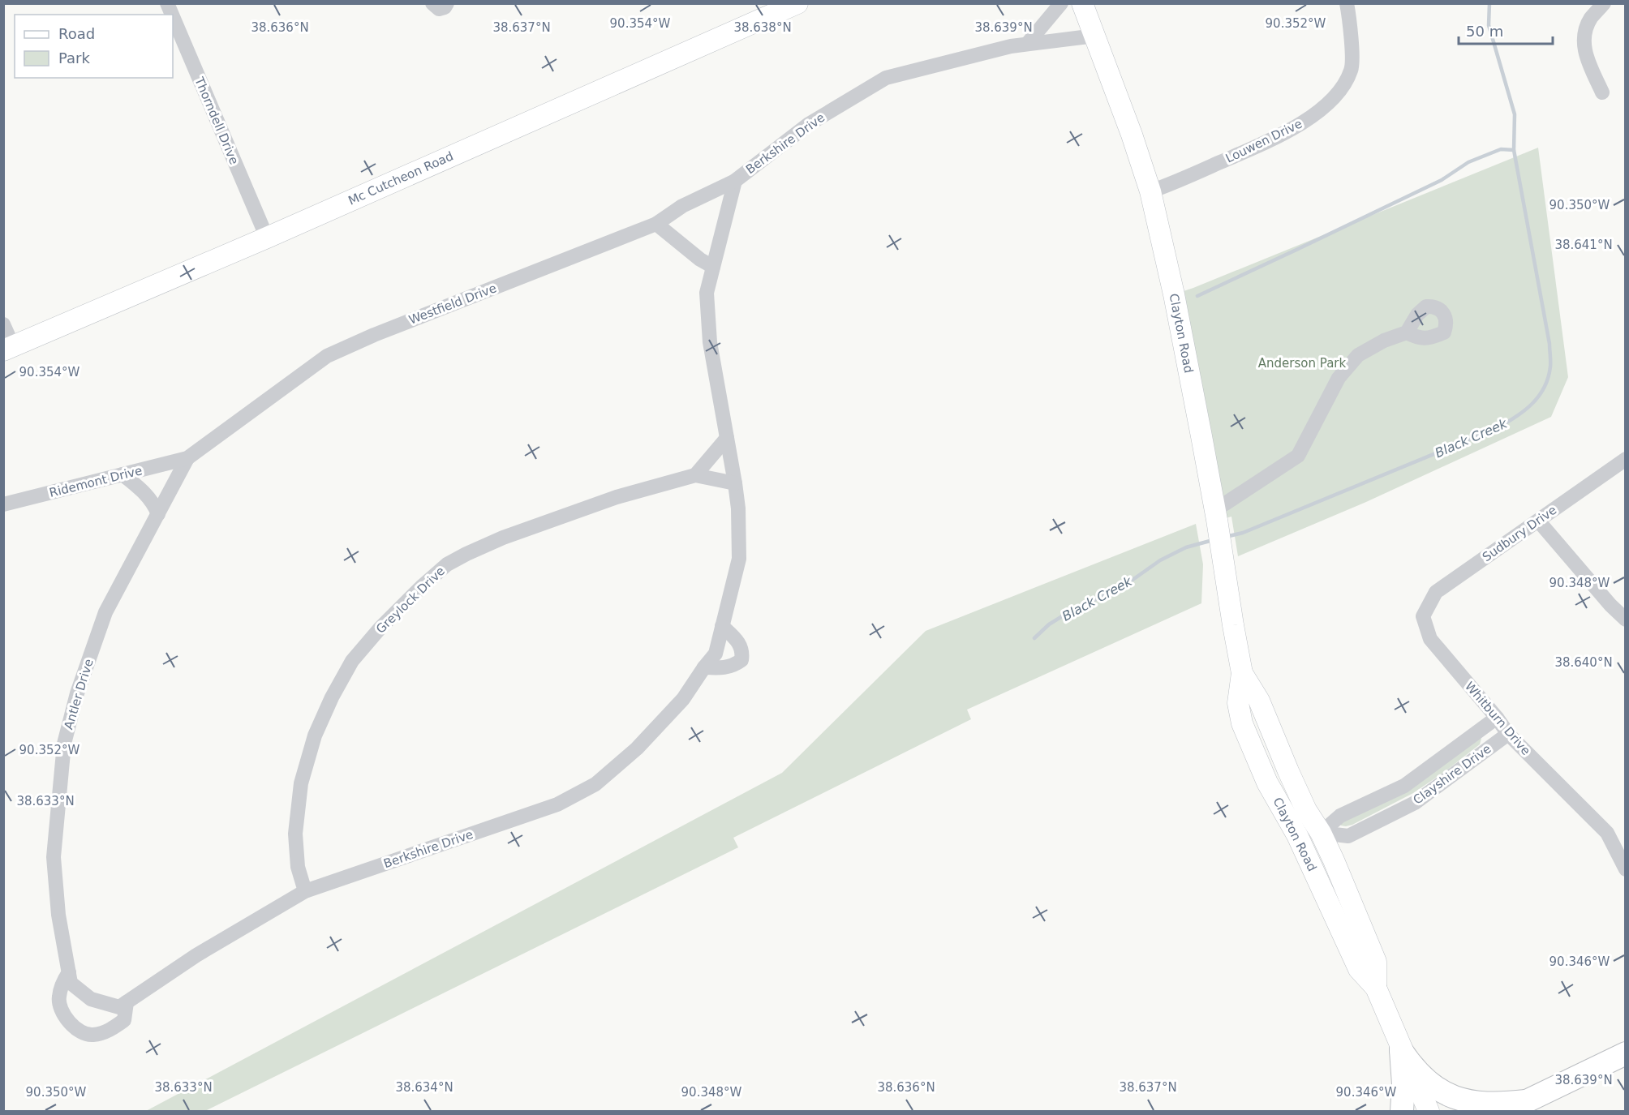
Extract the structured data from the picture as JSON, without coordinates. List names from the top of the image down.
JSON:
{
  "streets": {
    "main road": ["Mc Cutcheon Road", "Clayton Road"],
    "street": [
      "Thorndell Drive",
      "Louwen Drive",
      "Berkshire Drive",
      "Westfield Drive",
      "Ridemont Drive",
      "Sudbury Drive",
      "Greylock Drive",
      "Antler Drive",
      "Whitburn Drive",
      "Clayshire Drive"
    ]
  },
  "crossings": [
    ["Thorndell Drive", "Mc Cutcheon Road"],
    ["Louwen Drive", "Clayton Road"],
    ["Berkshire Drive", "Westfield Drive"],
    ["Berkshire Drive", "Clayton Road"],
    ["Berkshire Drive", "Greylock Drive"],
    ["Berkshire Drive", "Antler Drive"],
    ["Westfield Drive", "Ridemont Drive"],
    ["Westfield Drive", "Antler Drive"],
    ["Clayton Road", "Clayshire Drive"],
    ["Ridemont Drive", "Antler Drive"],
    ["Sudbury Drive", "Whitburn Drive"],
    ["Whitburn Drive", "Clayshire Drive"]
  ],
  "water": ["Black Creek"],
  "parks": ["Anderson Park"],
  "legend": ["Road", "Park"],
  "scale_bar": "50 m",
  "coordinates": [
    "90.354°W",
    "90.352°W",
    "38.636°N",
    "38.637°N",
    "38.638°N",
    "38.639°N",
    "90.350°W",
    "38.641°N",
    "90.348°W",
    "38.640°N",
    "38.633°N",
    "90.346°W",
    "38.634°N"
  ]
}
